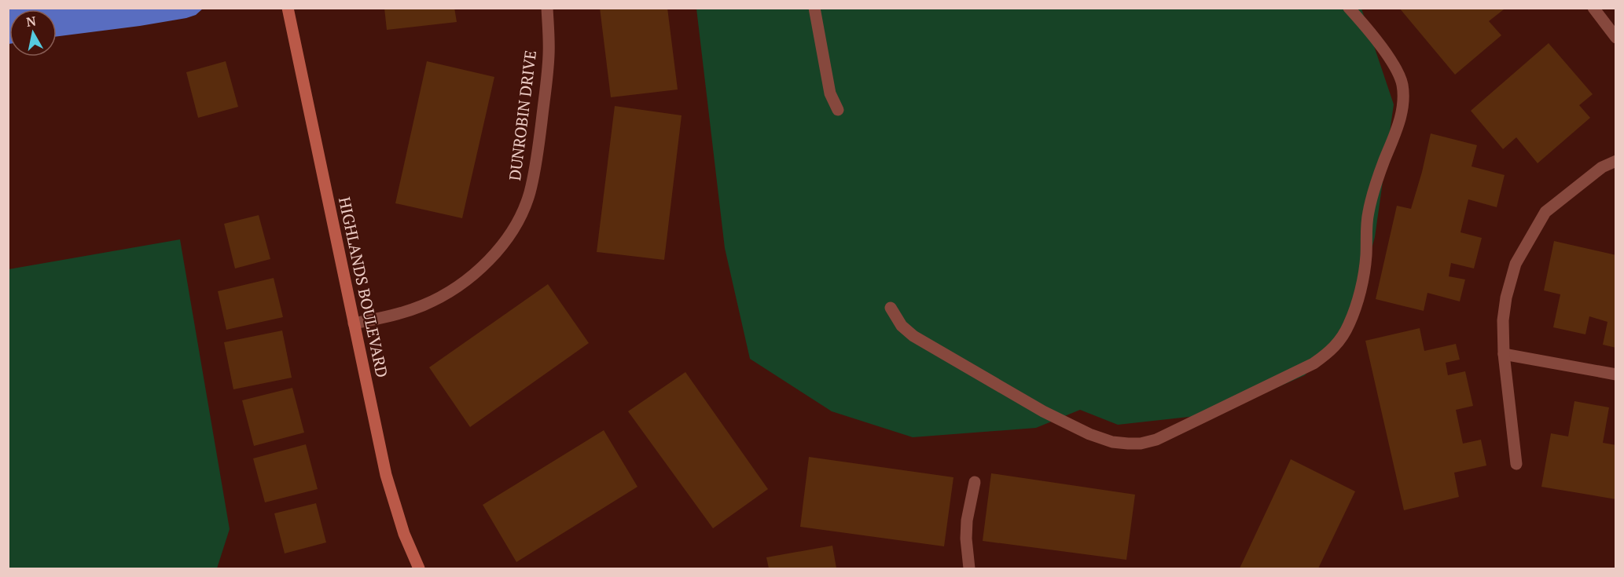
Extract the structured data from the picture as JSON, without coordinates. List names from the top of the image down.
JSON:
{
  "streets": {
    "street": ["DUNROBIN DRIVE", "HIGHLANDS BOULEVARD"]
  },
  "crossings": [
    ["DUNROBIN DRIVE", "HIGHLANDS BOULEVARD"]
  ],
  "north": "top"
}
